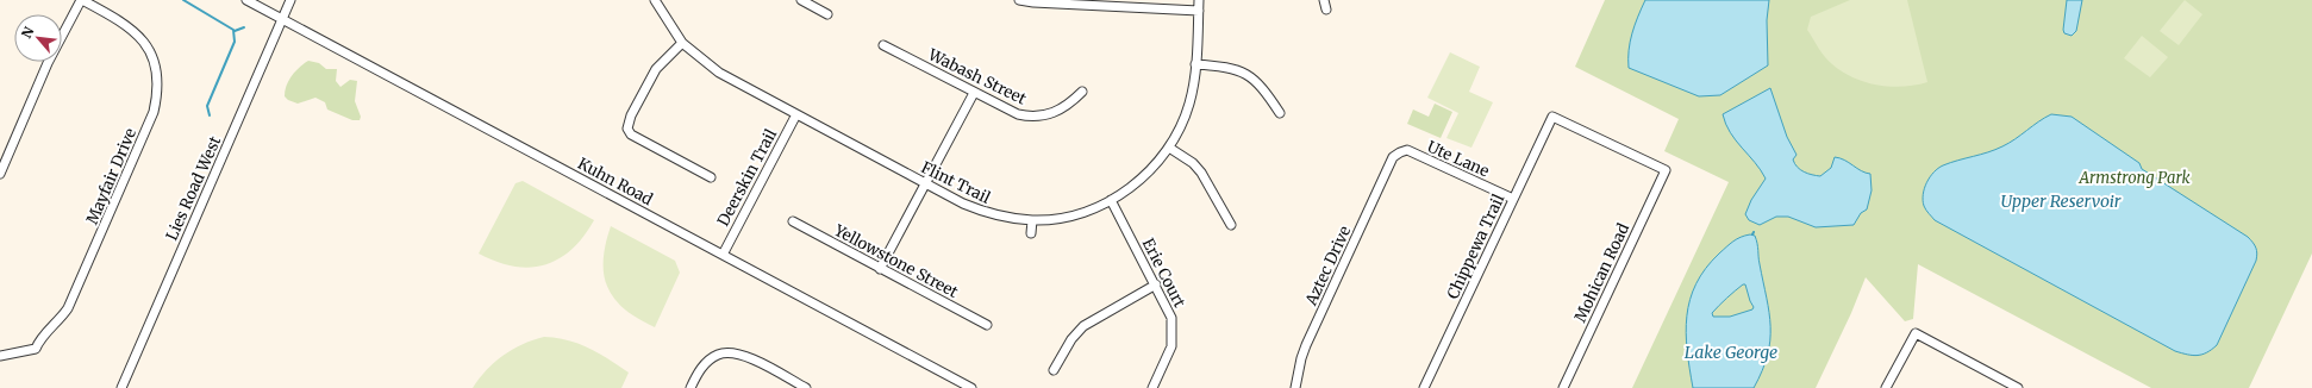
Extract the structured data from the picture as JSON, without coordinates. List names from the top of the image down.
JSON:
{
  "streets": {
    "street": [
      "Wabash Street",
      "Ute Lane",
      "Mayfair Drive",
      "Deerskin Trail",
      "Kuhn Road",
      "Flint Trail",
      "Lies Road West",
      "Chippewa Trail",
      "Yellowstone Street",
      "Aztec Drive",
      "Erie Court",
      "Mohican Road"
    ]
  },
  "crossings": [
    ["Ute Lane", "Chippewa Trail"],
    ["Ute Lane", "Aztec Drive"],
    ["Deerskin Trail", "Kuhn Road"],
    ["Deerskin Trail", "Flint Trail"],
    ["Kuhn Road", "Lies Road West"],
    ["Flint Trail", "Erie Court"],
    ["Chippewa Trail", "Mohican Road"]
  ],
  "water": ["Upper Reservoir", "Lake George"],
  "parks": ["Armstrong Park"],
  "north": "top left"
}
